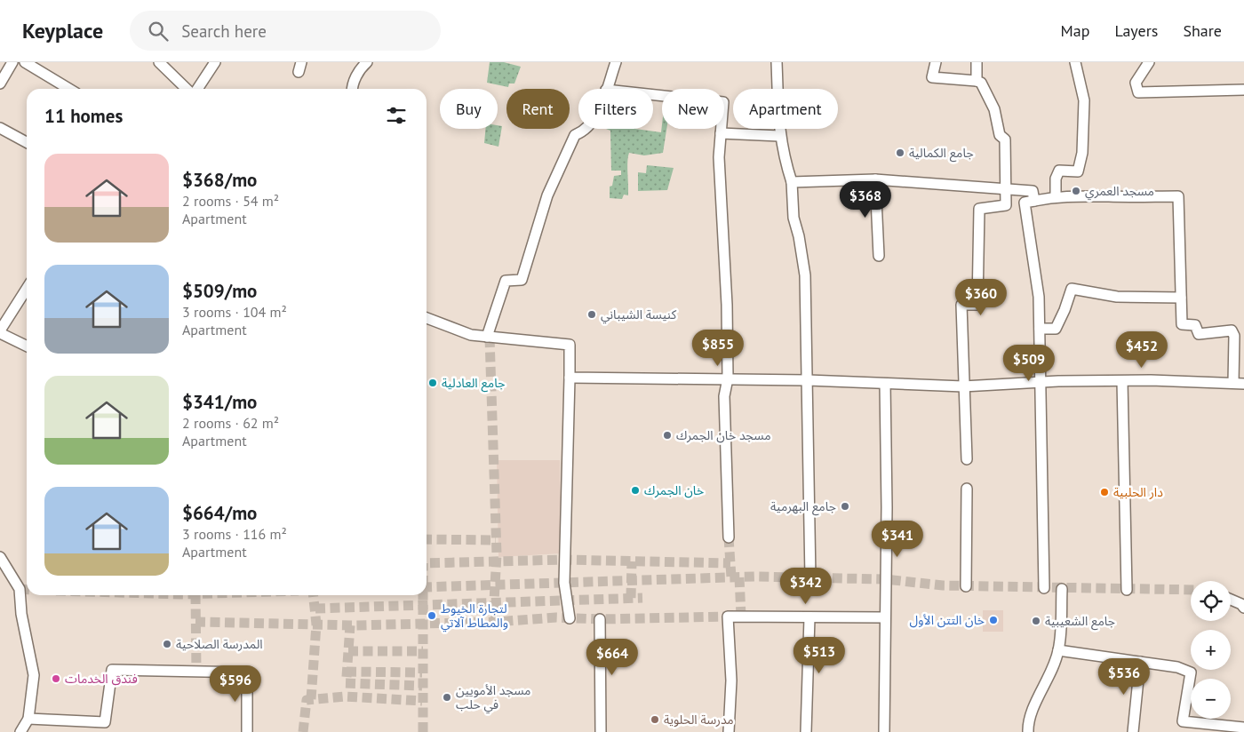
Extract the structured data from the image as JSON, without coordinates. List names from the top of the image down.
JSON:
{
  "places": [
    "جامع الكمالية",
    "مسجد العمري",
    "كنيسة الشيباني",
    "جامع العادلية",
    "مسجد خان الجمرك",
    "خان الجمرك",
    "دار الحلبية",
    "جامع البهرمية",
    "لتجارة الخيوط والمطاط آلاتي",
    "خان التتن الأول",
    "جامع الشعيبية",
    "المدرسة الصلاحية",
    "فندق الخدمات",
    "مسجد الأمويين في حلب",
    "مدرسة الحلوية"
  ],
  "page": {
    "header": "Keyplace",
    "search": "Search here",
    "nav": ["Map", "Layers", "Share"],
    "chip": [
      "Buy",
      "Rent",
      "Filters",
      "New",
      "Apartment"
    ],
    "heading": "11 homes",
    "list": [
      {
        "name": "$368/mo",
        "note": "2 rooms · 54 m² · Apartment"
      },
      {
        "name": "$509/mo",
        "note": "3 rooms · 104 m² · Apartment"
      },
      {
        "name": "$341/mo",
        "note": "2 rooms · 62 m² · Apartment"
      },
      {
        "name": "$664/mo",
        "note": "3 rooms · 116 m² · Apartment"
      }
    ],
    "price": [
      "$368",
      "$360",
      "$855",
      "$452",
      "$509",
      "$341",
      "$342",
      "$513",
      "$664",
      "$536",
      "$596"
    ],
    "map_buttons": ["+", "−"]
  }
}
